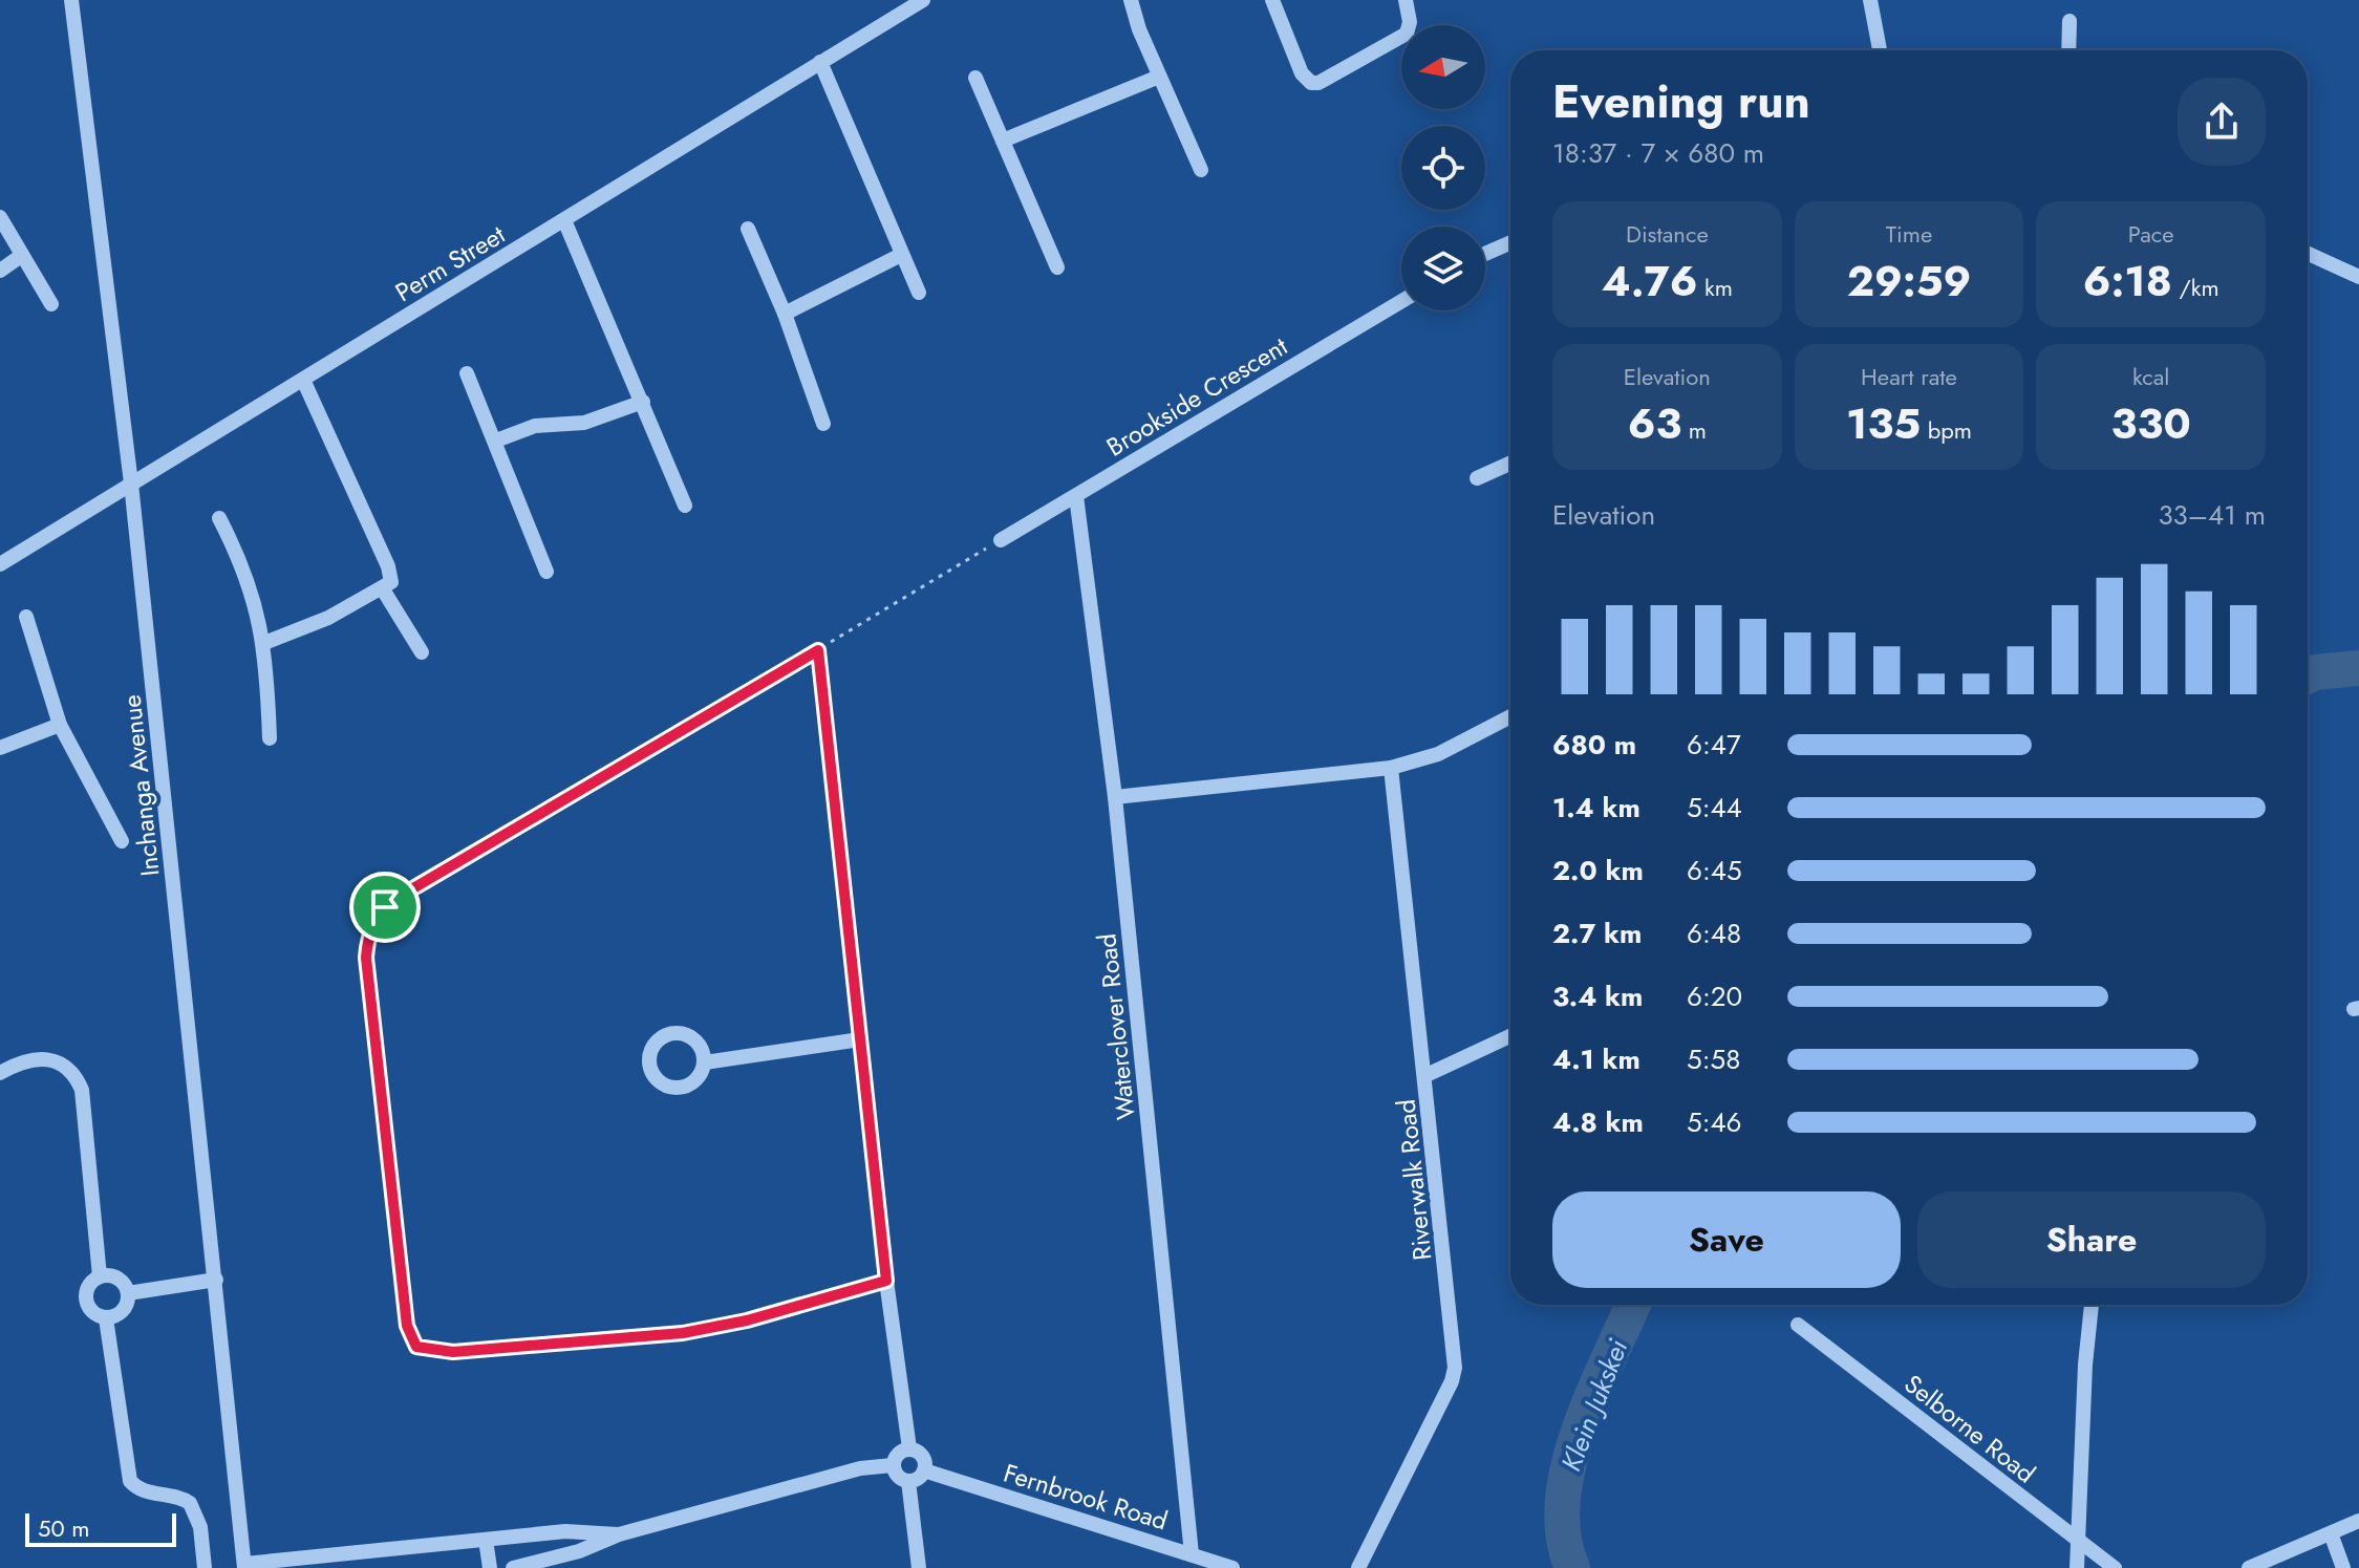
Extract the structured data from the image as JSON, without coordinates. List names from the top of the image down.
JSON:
{
  "streets": {
    "street": [
      "Perm Street",
      "Brookside Crescent",
      "Inchanga Avenue",
      "Waterclover Road",
      "Riverwalk Road",
      "Selborne Road",
      "Fernbrook Road"
    ]
  },
  "crossings": [
    ["Perm Street", "Inchanga Avenue"],
    ["Brookside Crescent", "Waterclover Road"],
    ["Waterclover Road", "Fernbrook Road"]
  ],
  "water": ["Klein Jukskei"],
  "scale_bar": "50 m",
  "north": "left",
  "page": {
    "heading": ["Evening run", "18:37 · 7 × 680 m"],
    "stats": [
      ["Distance", "4.76 km"],
      ["Time", "29:59"],
      ["Pace", "6:18 /km"],
      ["Elevation", "63 m"],
      ["Heart rate", "135 bpm"],
      ["kcal", "330"]
    ],
    "chart": ["Elevation", "33–41 m"],
    "list": [
      {
        "name": "680 m",
        "note": "6:47"
      },
      {
        "name": "1.4 km",
        "note": "5:44"
      },
      {
        "name": "2.0 km",
        "note": "6:45"
      },
      {
        "name": "2.7 km",
        "note": "6:48"
      },
      {
        "name": "3.4 km",
        "note": "6:20"
      },
      {
        "name": "4.1 km",
        "note": "5:58"
      },
      {
        "name": "4.8 km",
        "note": "5:46"
      }
    ],
    "buttons": ["Save", "Share"],
    "scale": "50 m"
  }
}
